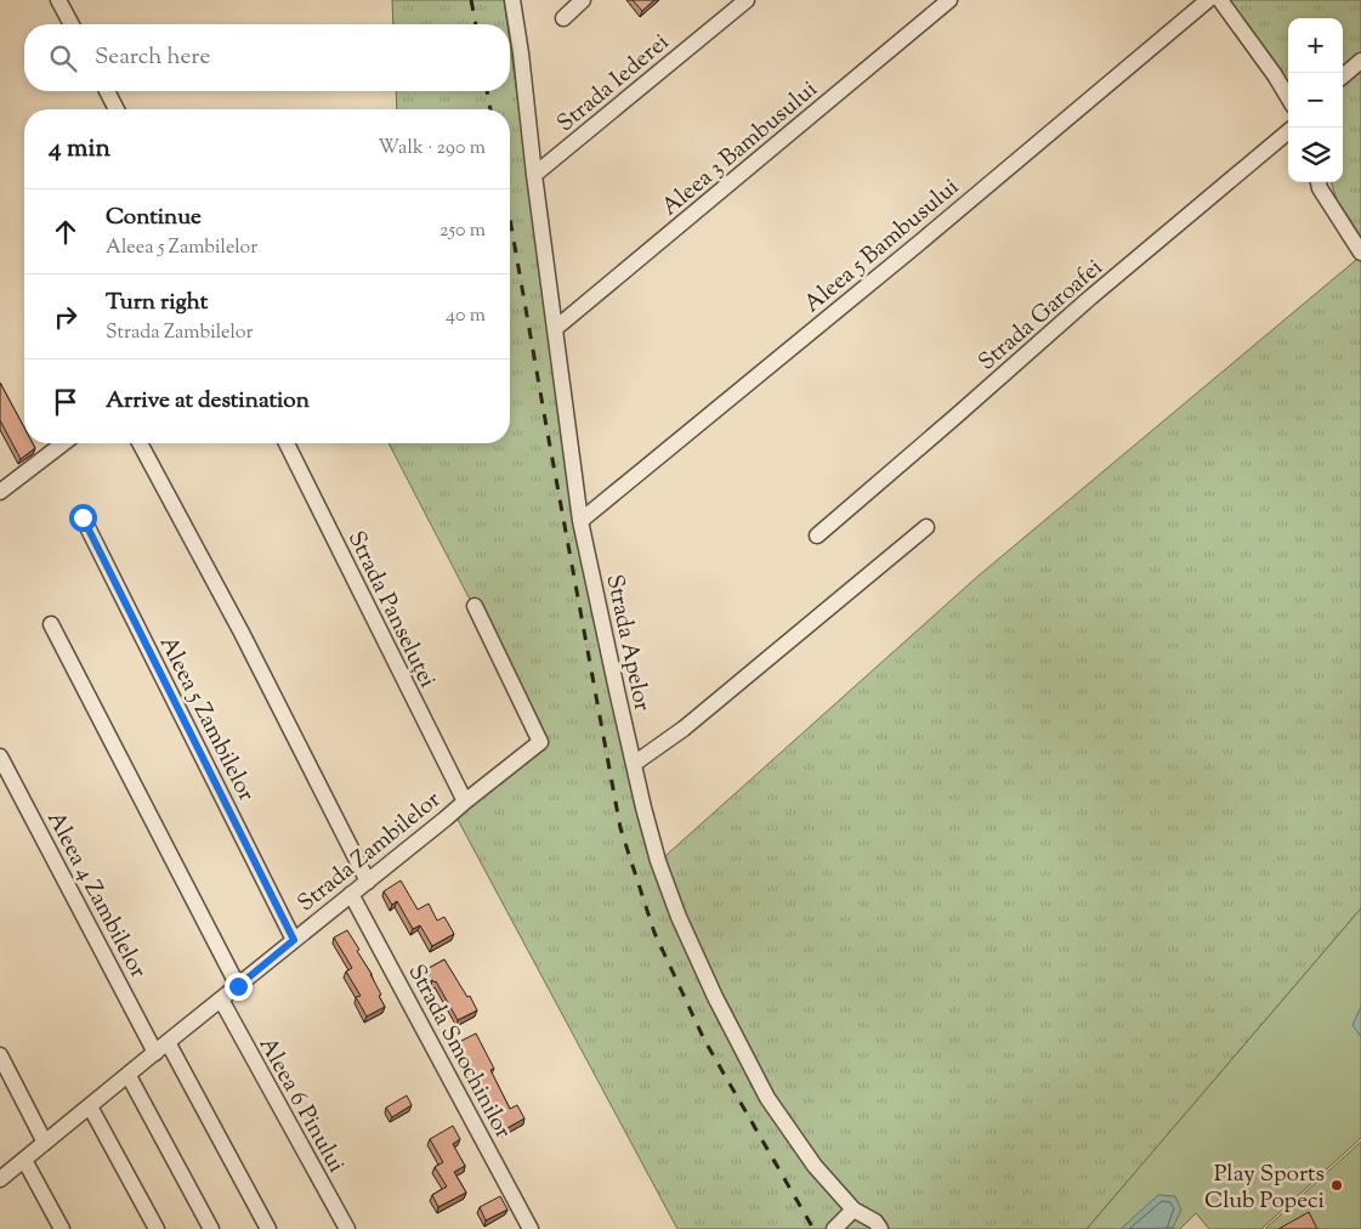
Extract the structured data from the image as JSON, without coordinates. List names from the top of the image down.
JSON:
{
  "streets": {
    "street": [
      "Strada Iederei",
      "Aleea 3 Bambusului",
      "Aleea 5 Bambusului",
      "Strada Garoafei",
      "Strada Panseluței",
      "Strada Apelor",
      "Aleea 5 Zambilelor",
      "Strada Zambilelor",
      "Aleea 4 Zambilelor",
      "Strada Smochinilor",
      "Aleea 6 Pinului"
    ]
  },
  "crossings": [
    ["Strada Iederei", "Strada Apelor"],
    ["Aleea 3 Bambusului", "Strada Apelor"],
    ["Aleea 5 Bambusului", "Strada Apelor"],
    ["Strada Panseluței", "Strada Zambilelor"],
    ["Aleea 5 Zambilelor", "Strada Zambilelor"],
    ["Strada Zambilelor", "Aleea 4 Zambilelor"],
    ["Strada Zambilelor", "Strada Smochinilor"],
    ["Strada Zambilelor", "Aleea 6 Pinului"]
  ],
  "places": ["Play Sports Club Popeci"],
  "page": {
    "map_buttons": ["+", "−"],
    "search": "Search here",
    "heading": ["4 min", "Walk · 290 m"],
    "list": [
      ["Continue", "Aleea 5 Zambilelor", "250 m"],
      ["Turn right", "Strada Zambilelor", "40 m"],
      "Arrive at destination"
    ]
  }
}
